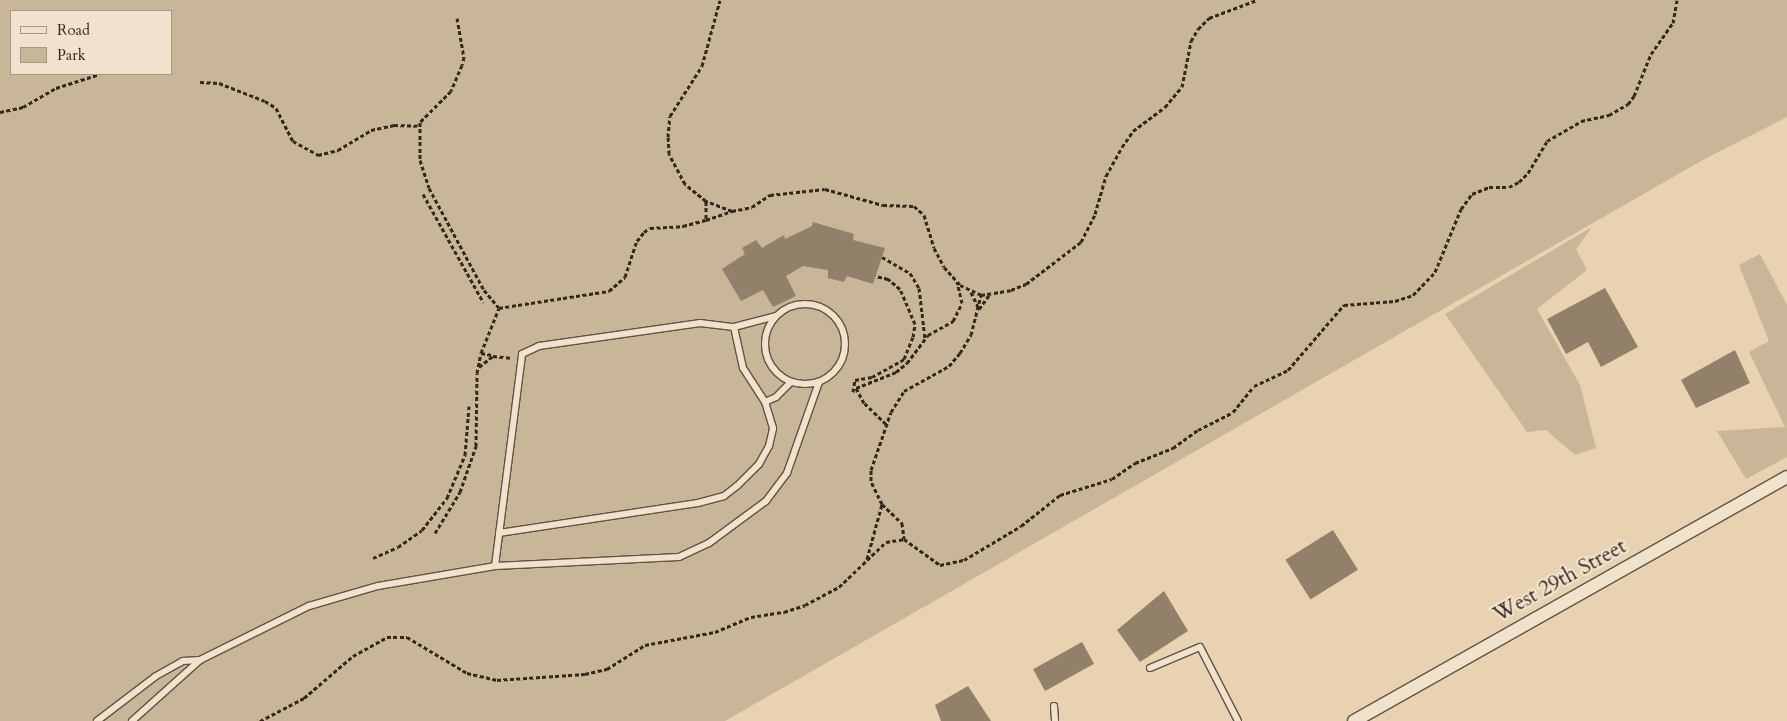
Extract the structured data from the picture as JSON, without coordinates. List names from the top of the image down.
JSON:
{
  "streets": {
    "street": ["West 29th Street"]
  },
  "legend": ["Road", "Park"]
}
